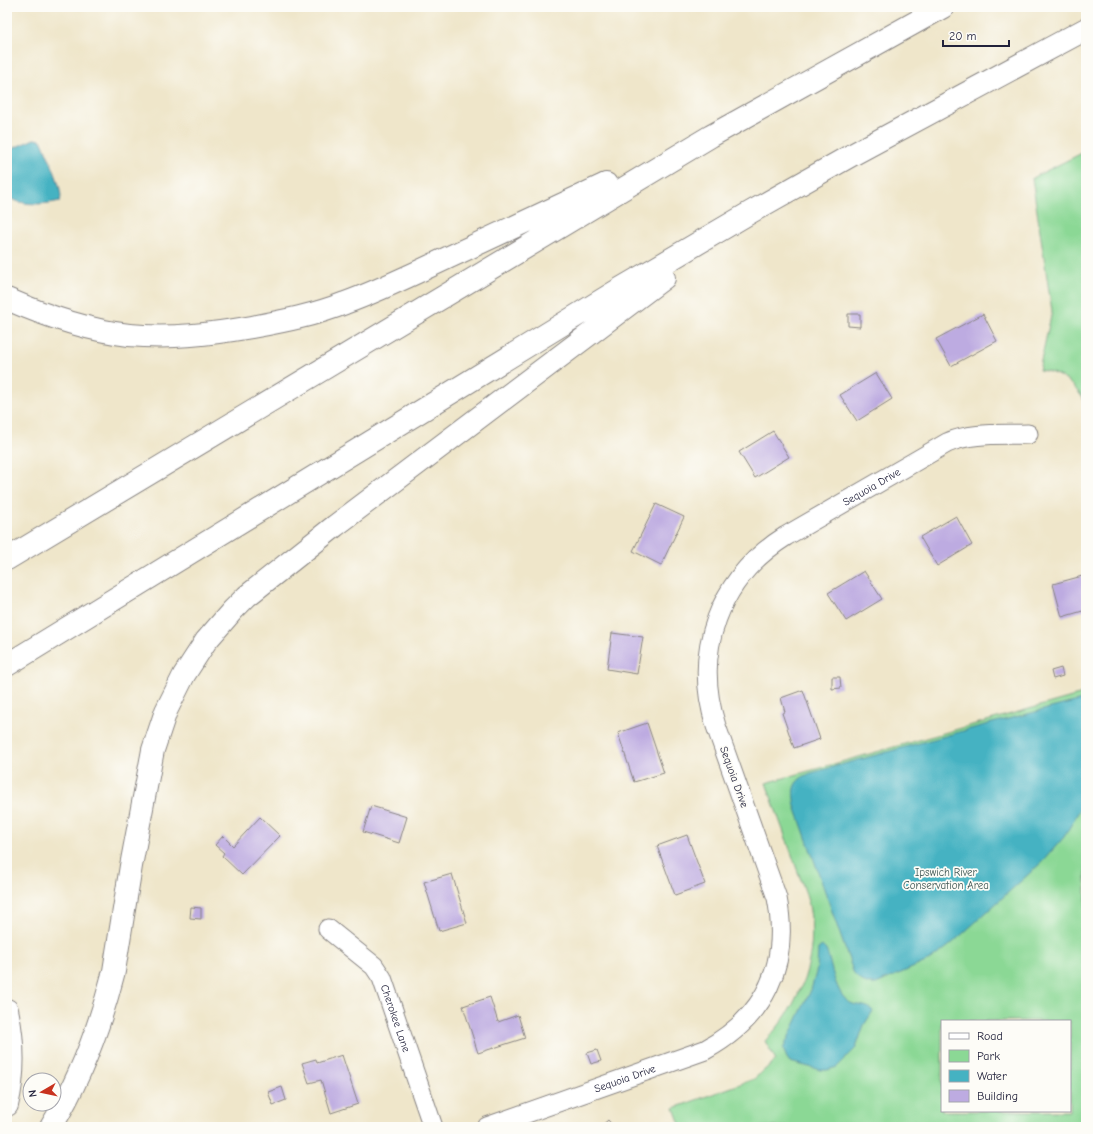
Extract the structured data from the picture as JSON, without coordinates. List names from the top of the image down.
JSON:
{
  "streets": {
    "street": ["Sequoia Drive", "Cherokee Lane"]
  },
  "parks": ["Ipswich River Conservation Area"],
  "legend": [
    "Road",
    "Park",
    "Water",
    "Building"
  ],
  "scale_bar": "20 m",
  "north": "left"
}
